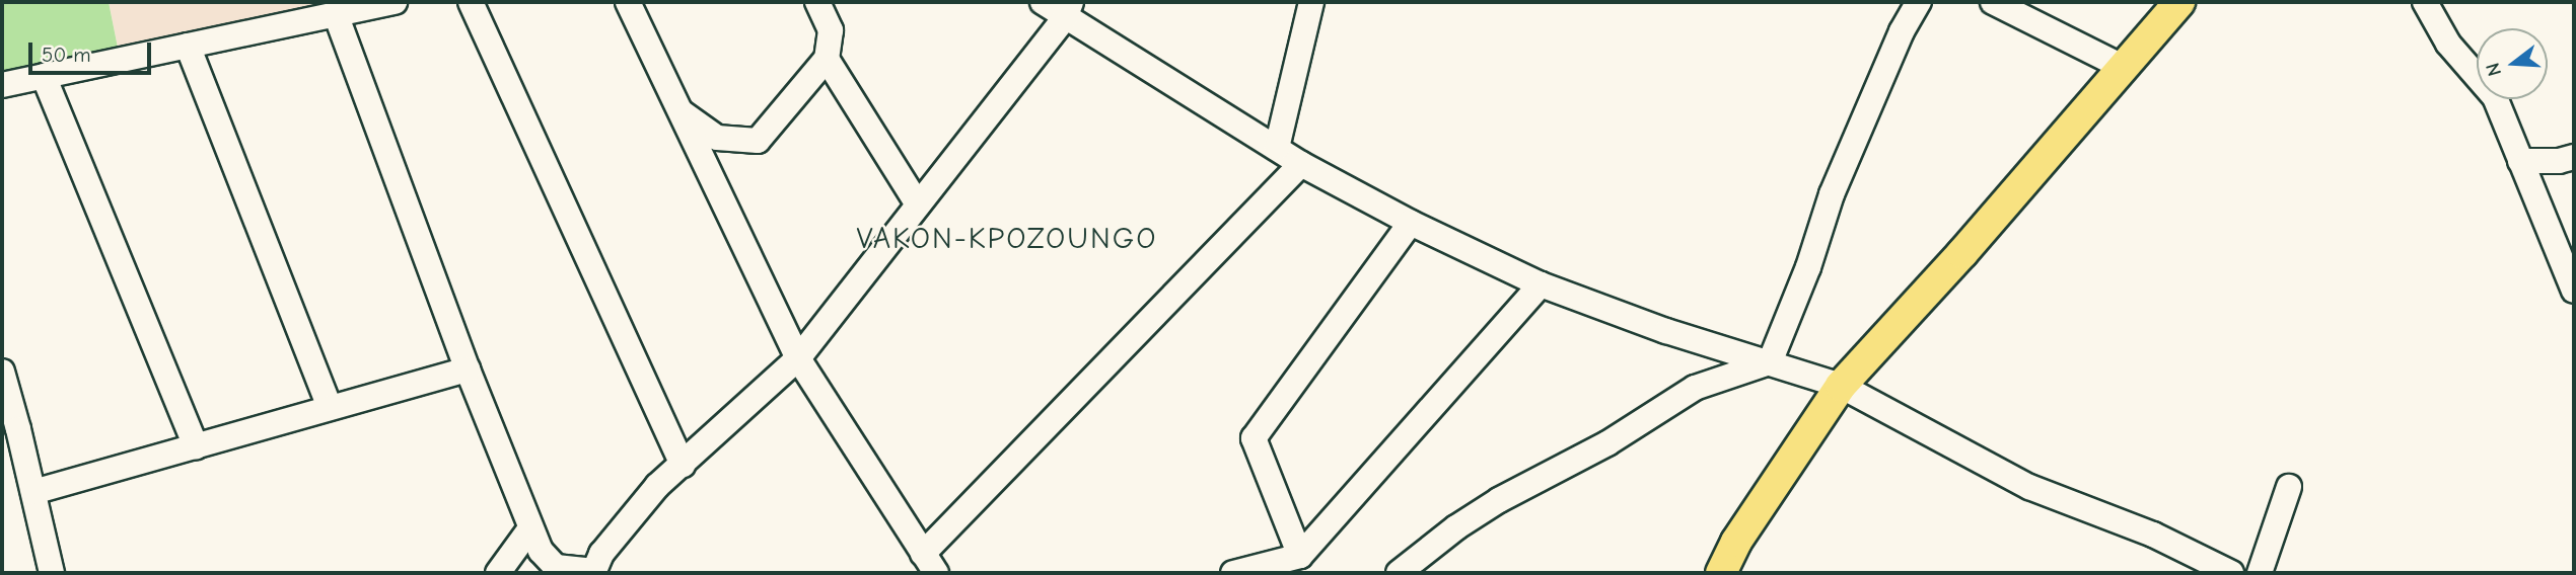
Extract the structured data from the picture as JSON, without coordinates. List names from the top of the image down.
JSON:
{
  "districts": ["VAKON-KPOZOUNGO"],
  "scale_bar": "50 m",
  "north": "left"
}
